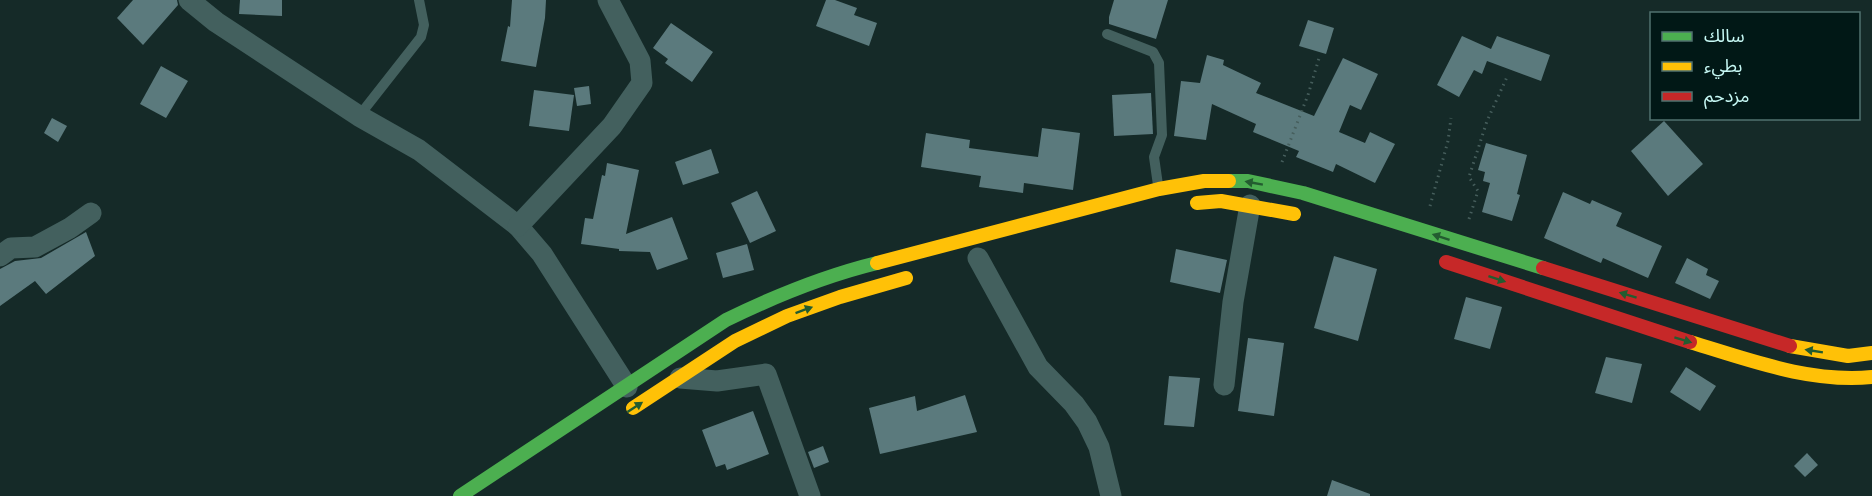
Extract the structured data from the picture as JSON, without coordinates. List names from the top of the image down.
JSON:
{
  "legend": ["سالك", "بطيء", "مزدحم"]
}
